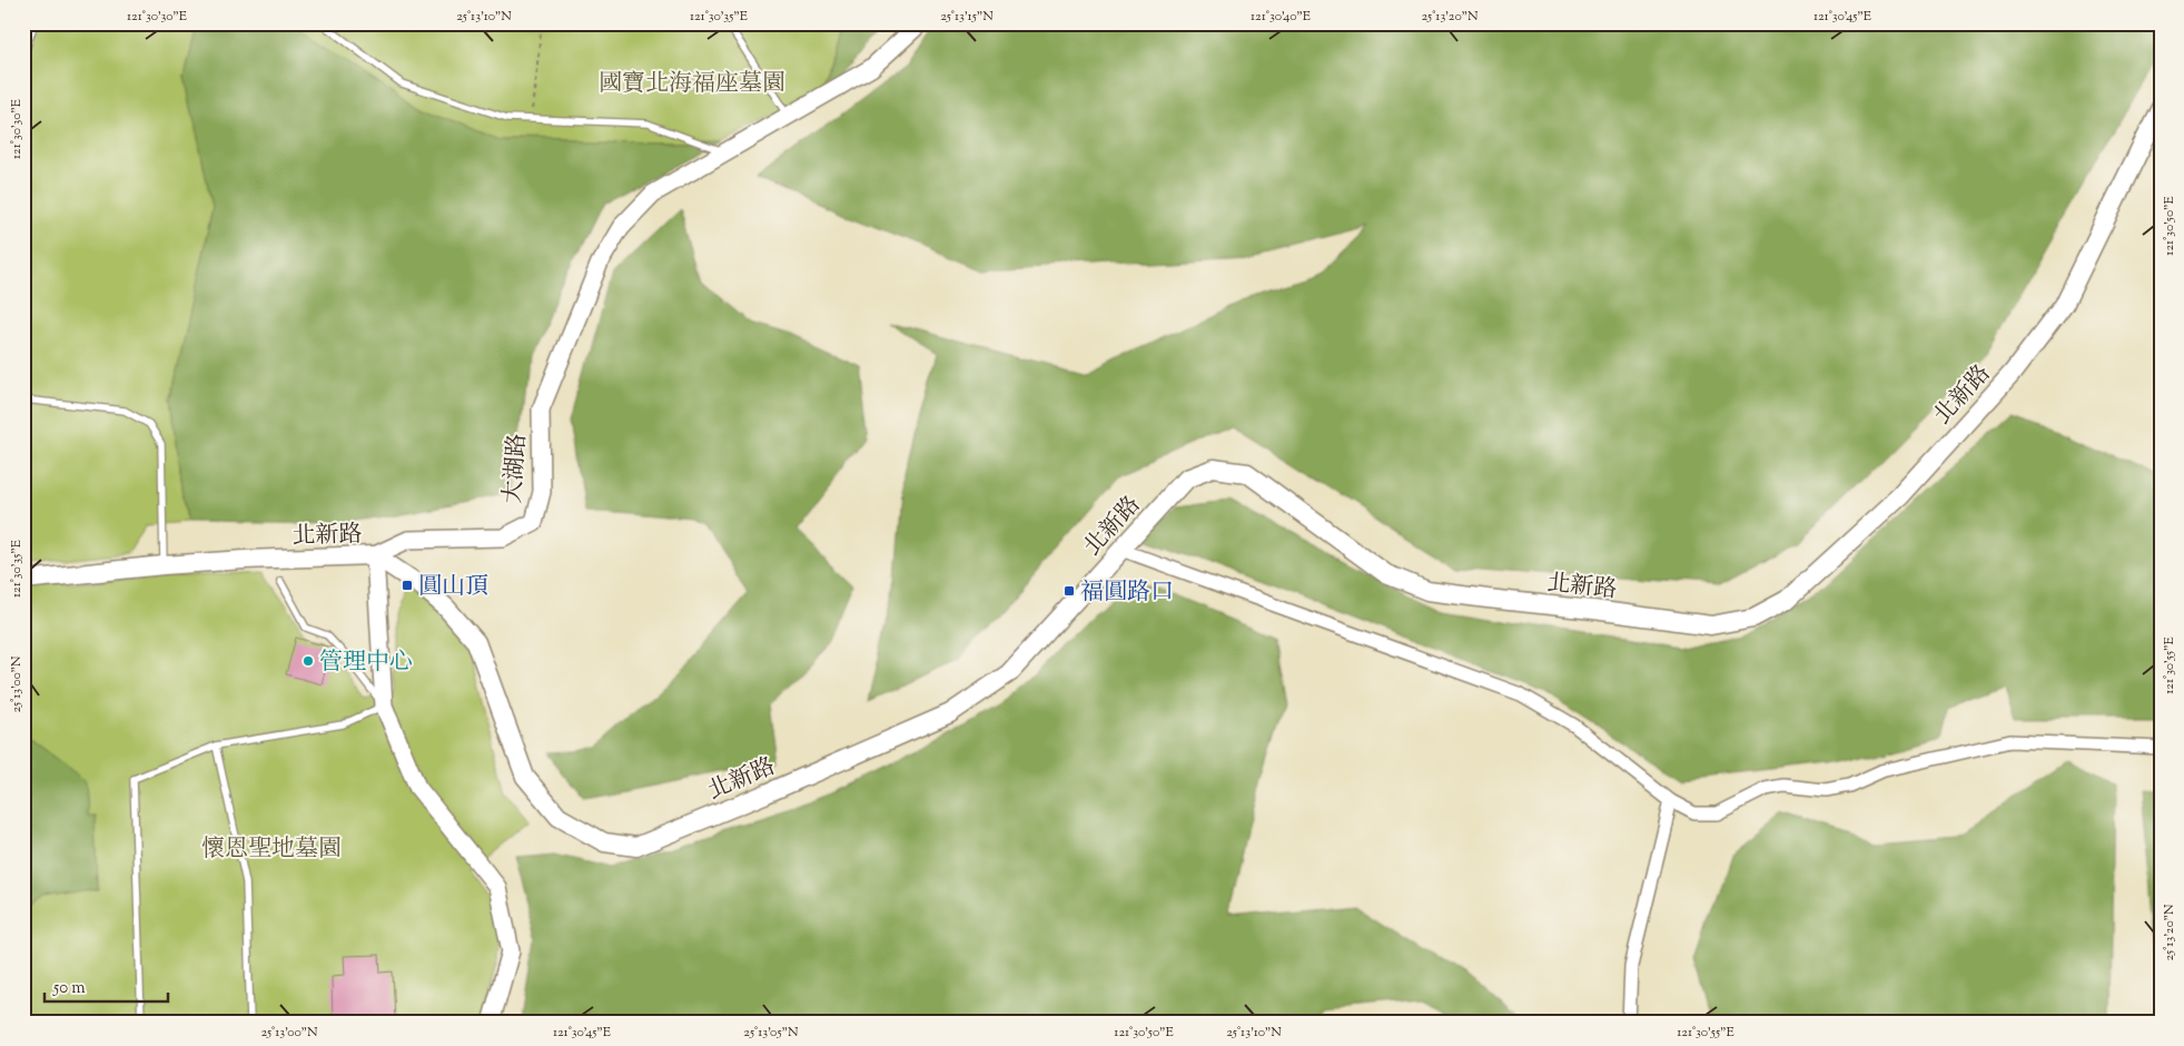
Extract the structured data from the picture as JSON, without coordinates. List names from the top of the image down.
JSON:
{
  "streets": {
    "main road": ["北新路"],
    "street": ["大湖路"]
  },
  "crossings": [
    ["北新路", "大湖路"]
  ],
  "parks": ["國寶北海福座墓園", "懷恩聖地墓園"],
  "places": {
    "transit": ["圓山頂", "福圓路口"],
    "other": ["管理中心"]
  },
  "scale_bar": "50 m",
  "coordinates": [
    "121°30'30\"E",
    "25°13'10\"N",
    "121°30'35\"E",
    "25°13'15\"N",
    "121°30'40\"E",
    "25°13'20\"N",
    "121°30'45\"E",
    "121°30'50\"E",
    "121°30'55\"E",
    "25°13'00\"N",
    "25°13'05\"N"
  ]
}
